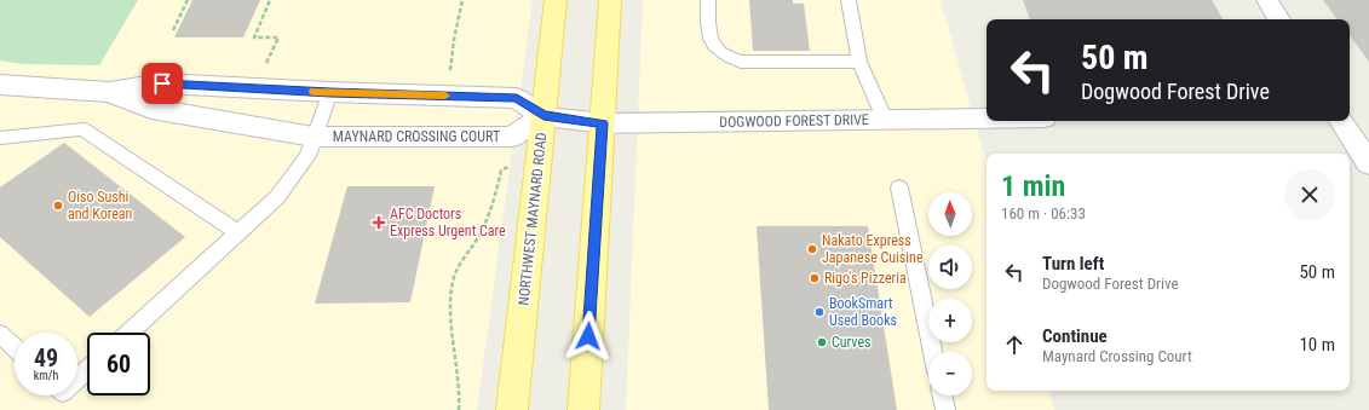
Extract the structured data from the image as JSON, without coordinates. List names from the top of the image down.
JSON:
{
  "streets": {
    "main road": ["NORTHWEST MAYNARD ROAD"],
    "street": ["DOGWOOD FOREST DRIVE", "MAYNARD CROSSING COURT"]
  },
  "crossings": [
    ["DOGWOOD FOREST DRIVE", "MAYNARD CROSSING COURT"],
    ["DOGWOOD FOREST DRIVE", "NORTHWEST MAYNARD ROAD"],
    ["MAYNARD CROSSING COURT", "NORTHWEST MAYNARD ROAD"]
  ],
  "places": {
    "other": [
      "Oiso Sushi and Korean",
      "Nakato Express Japanese Cuisine",
      "Rigo's Pizzeria",
      "BookSmart Used Books",
      "Curves"
    ],
    "health": ["AFC Doctors Express Urgent Care"]
  },
  "north": "top",
  "page": {
    "turn": ["50 m", "Dogwood Forest Drive"],
    "heading": ["1 min", "160 m · 06:33"],
    "map_buttons": ["+", "−"],
    "list": [
      {
        "name": "Turn left",
        "note": "Dogwood Forest Drive",
        "value": "50 m"
      },
      {
        "name": "Continue",
        "note": "Maynard Crossing Court",
        "value": "10 m"
      }
    ],
    "speed": "49 km/h",
    "limit": "60"
  }
}
